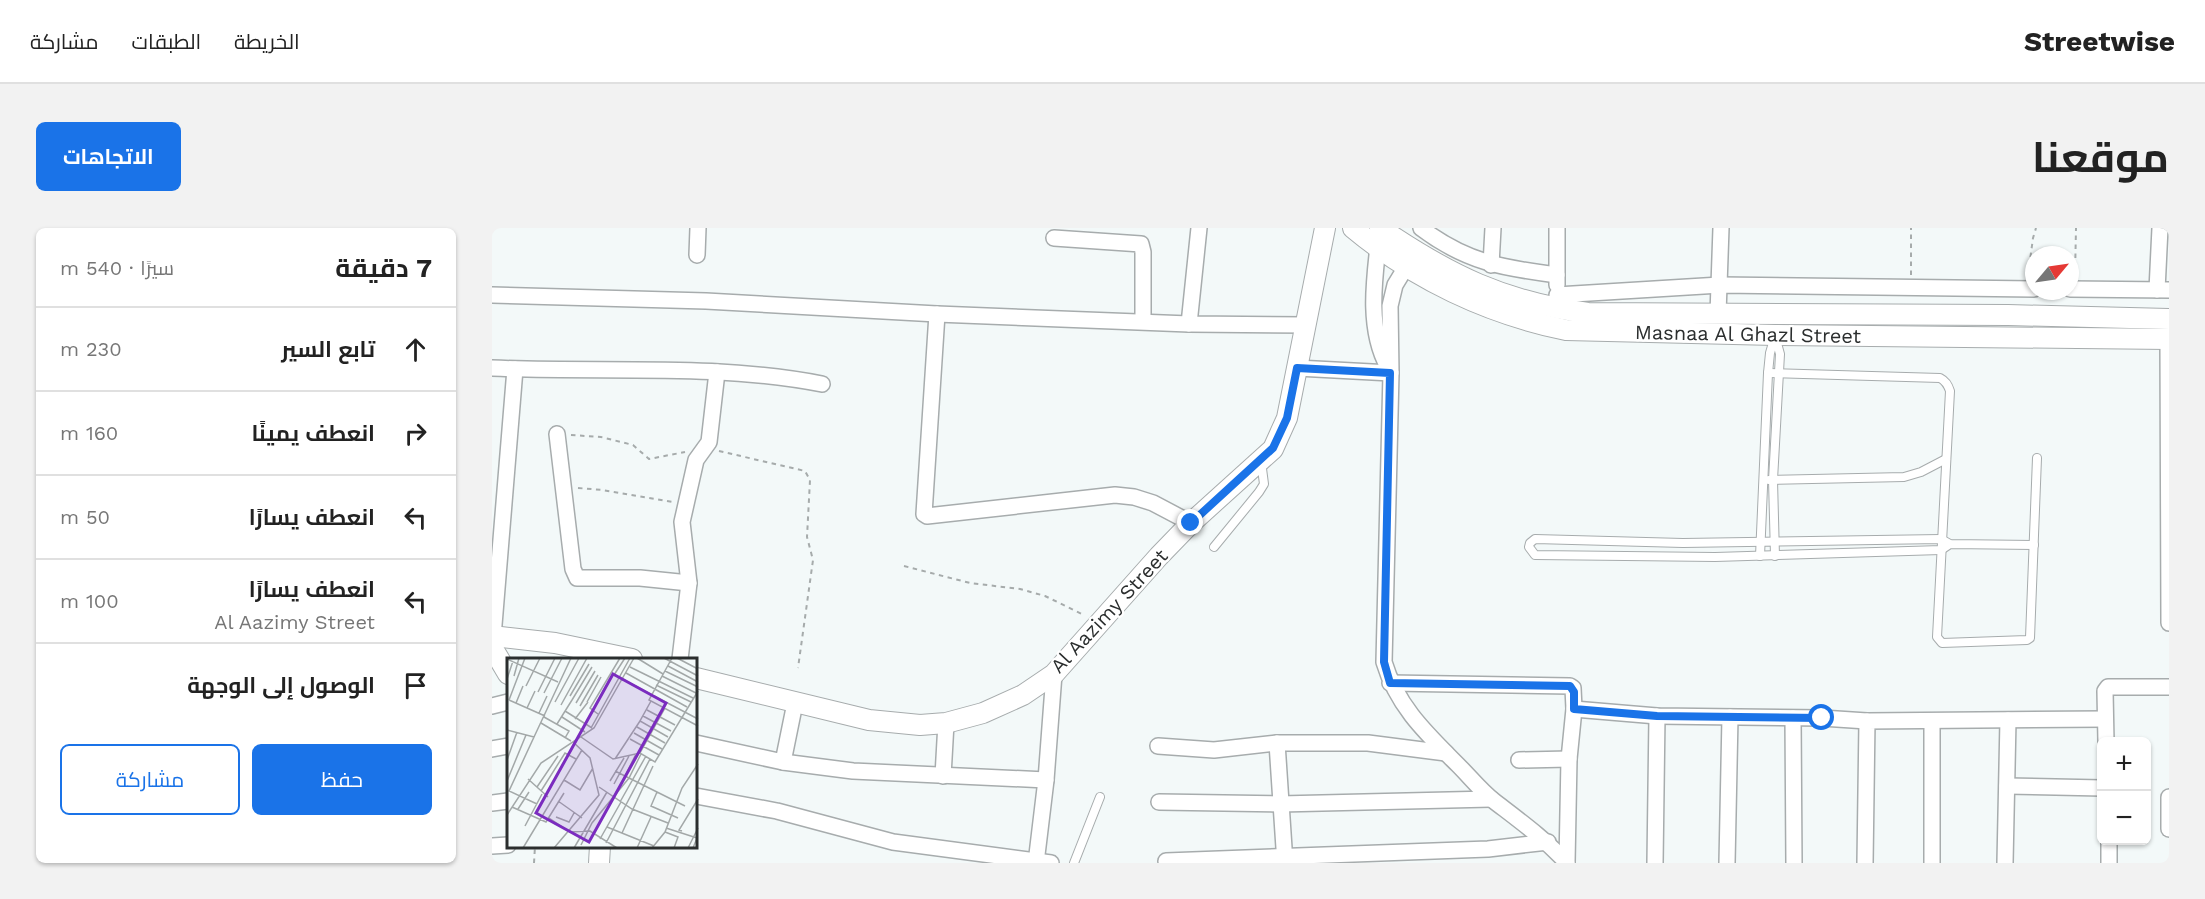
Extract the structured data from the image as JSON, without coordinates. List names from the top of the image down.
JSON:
{
  "streets": {
    "street": ["Masnaa Al Ghazl Street", "Al Aazimy Street"]
  },
  "north": "top right",
  "page": {
    "header": "Streetwise",
    "nav": ["الخريطة", "الطبقات", "مشاركة"],
    "title": "موقعنا",
    "buttons": [
      "الاتجاهات",
      ["حفظ", "مشاركة"]
    ],
    "heading": ["7 دقيقة", "سيرًا · 540 m"],
    "list": [
      ["تابع السير", "230 m"],
      ["انعطف يمينًا", "160 m"],
      ["انعطف يسارًا", "50 m"],
      ["انعطف يسارًا", "Al Aazimy Street", "100 m"],
      "الوصول إلى الوجهة"
    ],
    "map_buttons": ["+", "−"]
  }
}
